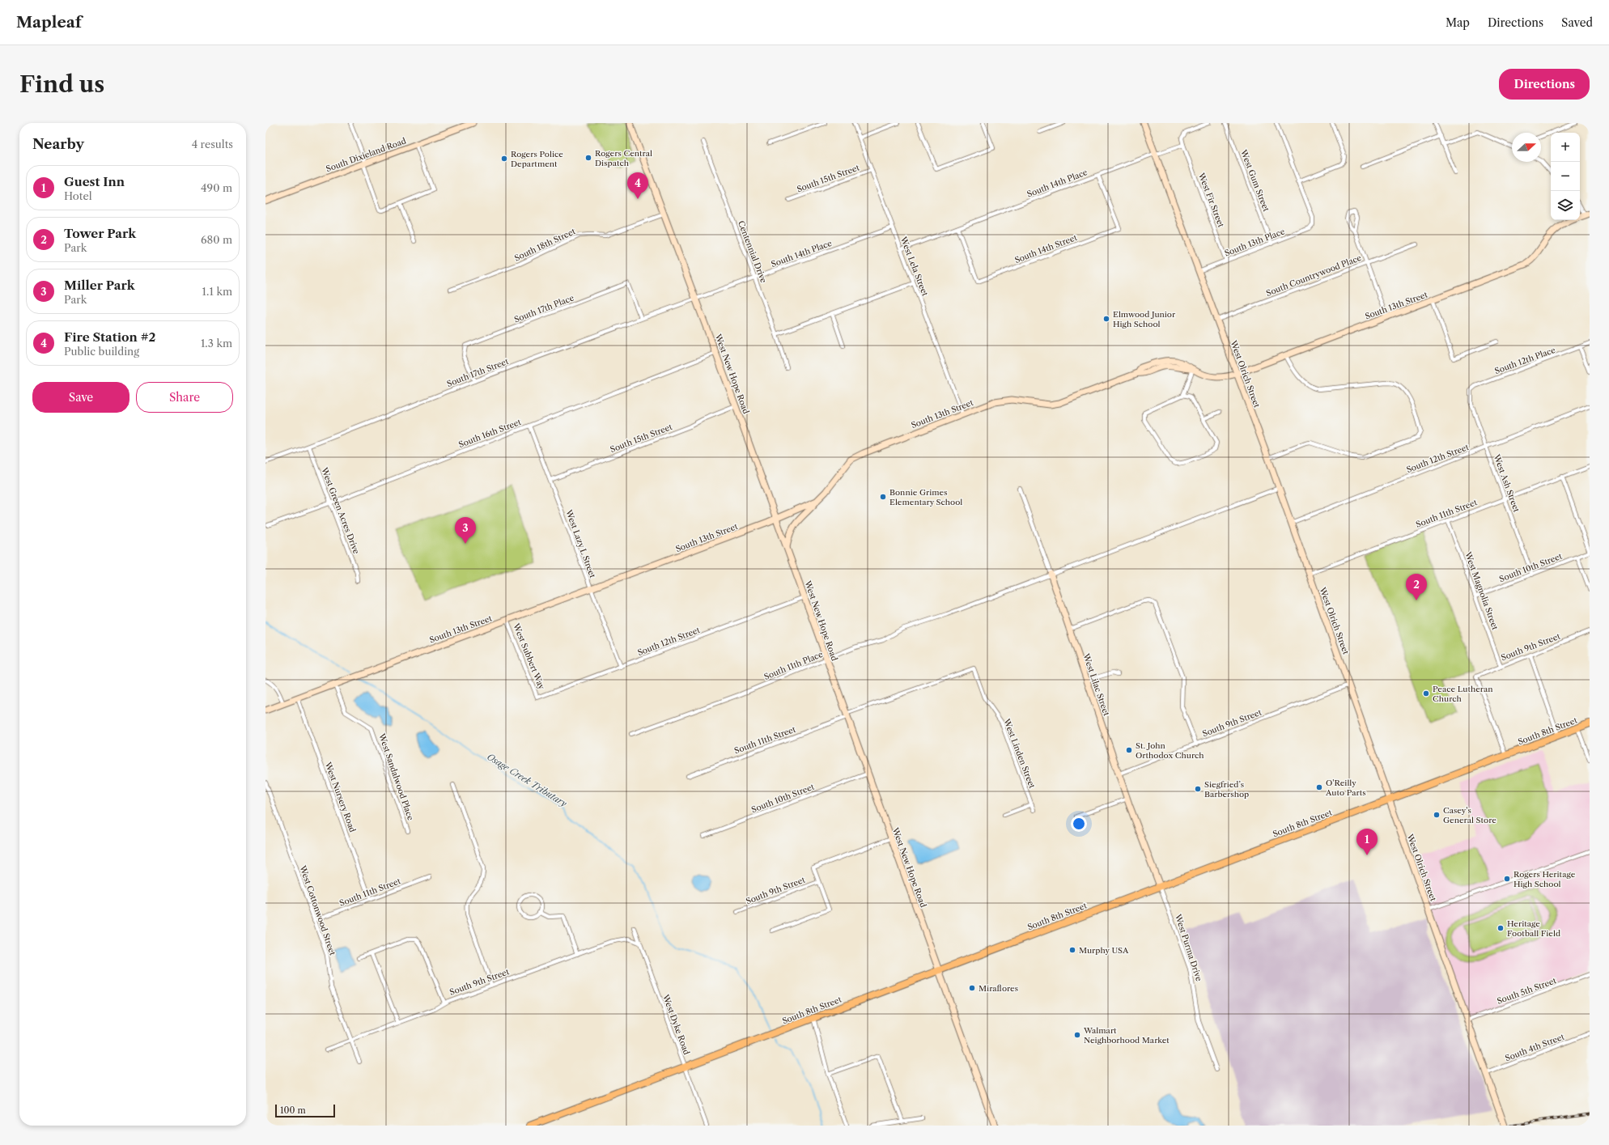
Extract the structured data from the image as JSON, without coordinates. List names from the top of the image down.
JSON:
{
  "streets": {
    "main road": ["South 8th Street"],
    "street": [
      "South Dixieland Road",
      "South 15th Street",
      "West Gum Street",
      "South 14th Place",
      "West Fir Street",
      "South 13th Place",
      "South 18th Street",
      "South 14th Street",
      "Centennial Drive",
      "West Lela Street",
      "South Countrywood Place",
      "South 13th Street",
      "South 17th Place",
      "South 12th Place",
      "South 17th Street",
      "West New Hope Road",
      "West Olrich Street",
      "South 16th Street",
      "South 12th Street",
      "West Ash Street",
      "West Green Acres Drive",
      "South 11th Street",
      "West Lazy L Street",
      "South 10th Street",
      "West Magnolia Street",
      "South 9th Street",
      "West Subbert Way",
      "South 11th Place",
      "West Lilac Street",
      "West Linden Street",
      "West Sandalwood Place",
      "West Nursery Road",
      "West Cottonwood Street",
      "West Purma Drive",
      "South 5th Street",
      "West Dyke Road",
      "South 4th Street"
    ]
  },
  "crossings": [
    ["South 15th Street", "West Lela Street"],
    ["South 15th Street", "West New Hope Road"],
    ["South 15th Street", "West Lazy L Street"],
    ["West Gum Street", "South 13th Place"],
    ["South 14th Place", "West Fir Street"],
    ["South 14th Place", "South 14th Street"],
    ["South 14th Place", "Centennial Drive"],
    ["South 14th Place", "West Lela Street"],
    ["South 14th Place", "South 17th Street"],
    ["South 14th Place", "West New Hope Road"],
    ["South 14th Place", "West Olrich Street"],
    ["West Fir Street", "South 13th Place"],
    ["South 13th Place", "West Olrich Street"],
    ["South 18th Street", "West New Hope Road"],
    ["West Lela Street", "South 13th Street"],
    ["South Countrywood Place", "West Olrich Street"],
    ["South 13th Street", "West New Hope Road"],
    ["South 13th Street", "West Olrich Street"],
    ["South 13th Street", "West Lazy L Street"],
    ["South 13th Street", "West Subbert Way"],
    ["South 13th Street", "West Sandalwood Place"],
    ["South 13th Street", "West Nursery Road"],
    ["South 17th Place", "South 17th Street"],
    ["South 12th Place", "West Ash Street"],
    ["South 17th Street", "West New Hope Road"],
    ["South 17th Street", "West Green Acres Drive"],
    ["West New Hope Road", "South 16th Street"],
    ["West New Hope Road", "South 12th Street"],
    ["West New Hope Road", "South 11th Street"],
    ["West New Hope Road", "South 10th Street"],
    ["West New Hope Road", "South 9th Street"],
    ["West New Hope Road", "South 11th Place"],
    ["West New Hope Road", "South 8th Street"],
    ["West Olrich Street", "South 12th Street"],
    ["West Olrich Street", "South 11th Street"],
    ["West Olrich Street", "South 9th Street"],
    ["West Olrich Street", "South 11th Place"],
    ["West Olrich Street", "South 8th Street"],
    ["West Olrich Street", "South 5th Street"],
    ["West Olrich Street", "South 4th Street"],
    ["South 16th Street", "West Green Acres Drive"],
    ["South 16th Street", "West Lazy L Street"],
    ["South 12th Street", "West Ash Street"],
    ["South 12th Street", "West Lazy L Street"],
    ["South 12th Street", "West Subbert Way"],
    ["West Ash Street", "South 11th Street"],
    ["West Ash Street", "South 10th Street"],
    ["South 11th Street", "West Magnolia Street"],
    ["South 11th Street", "West Linden Street"],
    ["South 11th Street", "West Nursery Road"],
    ["South 11th Street", "West Cottonwood Street"],
    ["South 10th Street", "West Magnolia Street"],
    ["West Magnolia Street", "South 9th Street"],
    ["South 9th Street", "West Lilac Street"],
    ["South 9th Street", "South 8th Street"],
    ["South 9th Street", "West Cottonwood Street"],
    ["South 9th Street", "West Dyke Road"],
    ["South 11th Place", "West Lilac Street"],
    ["West Lilac Street", "South 8th Street"],
    ["West Lilac Street", "West Purma Drive"],
    ["South 8th Street", "West Purma Drive"],
    ["South 8th Street", "West Dyke Road"]
  ],
  "water": ["Osage Creek Tributary"],
  "places": [
    "Rogers Central Dispatch",
    "Rogers Police Department",
    "Elmwood Junior High School",
    "Bonnie Grimes Elementary School",
    "Peace Lutheran Church",
    "St. John Orthodox Church",
    "O'Reilly Auto Parts",
    "Siegfried’s Barbershop",
    "Casey's General Store",
    "Rogers Heritage High School",
    "Heritage Football Field",
    "Murphy USA",
    "Miraflores",
    "Walmart Neighborhood Market"
  ],
  "scale_bar": "100 m",
  "north": "right",
  "page": {
    "header": "Mapleaf",
    "nav": ["Map", "Directions", "Saved"],
    "buttons": [
      "Directions",
      ["Save", "Share"]
    ],
    "title": "Find us",
    "heading": ["Nearby", "4 results"],
    "map_buttons": ["+", "−"],
    "list": [
      {
        "mark": "1",
        "name": "Guest Inn",
        "note": "Hotel",
        "value": "490 m"
      },
      {
        "mark": "2",
        "name": "Tower Park",
        "note": "Park",
        "value": "680 m"
      },
      {
        "mark": "3",
        "name": "Miller Park",
        "note": "Park",
        "value": "1.1 km"
      },
      {
        "mark": "4",
        "name": "Fire Station #2",
        "note": "Public building",
        "value": "1.3 km"
      }
    ],
    "pins": [
      "4",
      "3",
      "2",
      "1"
    ],
    "scale": "100 m"
  }
}
